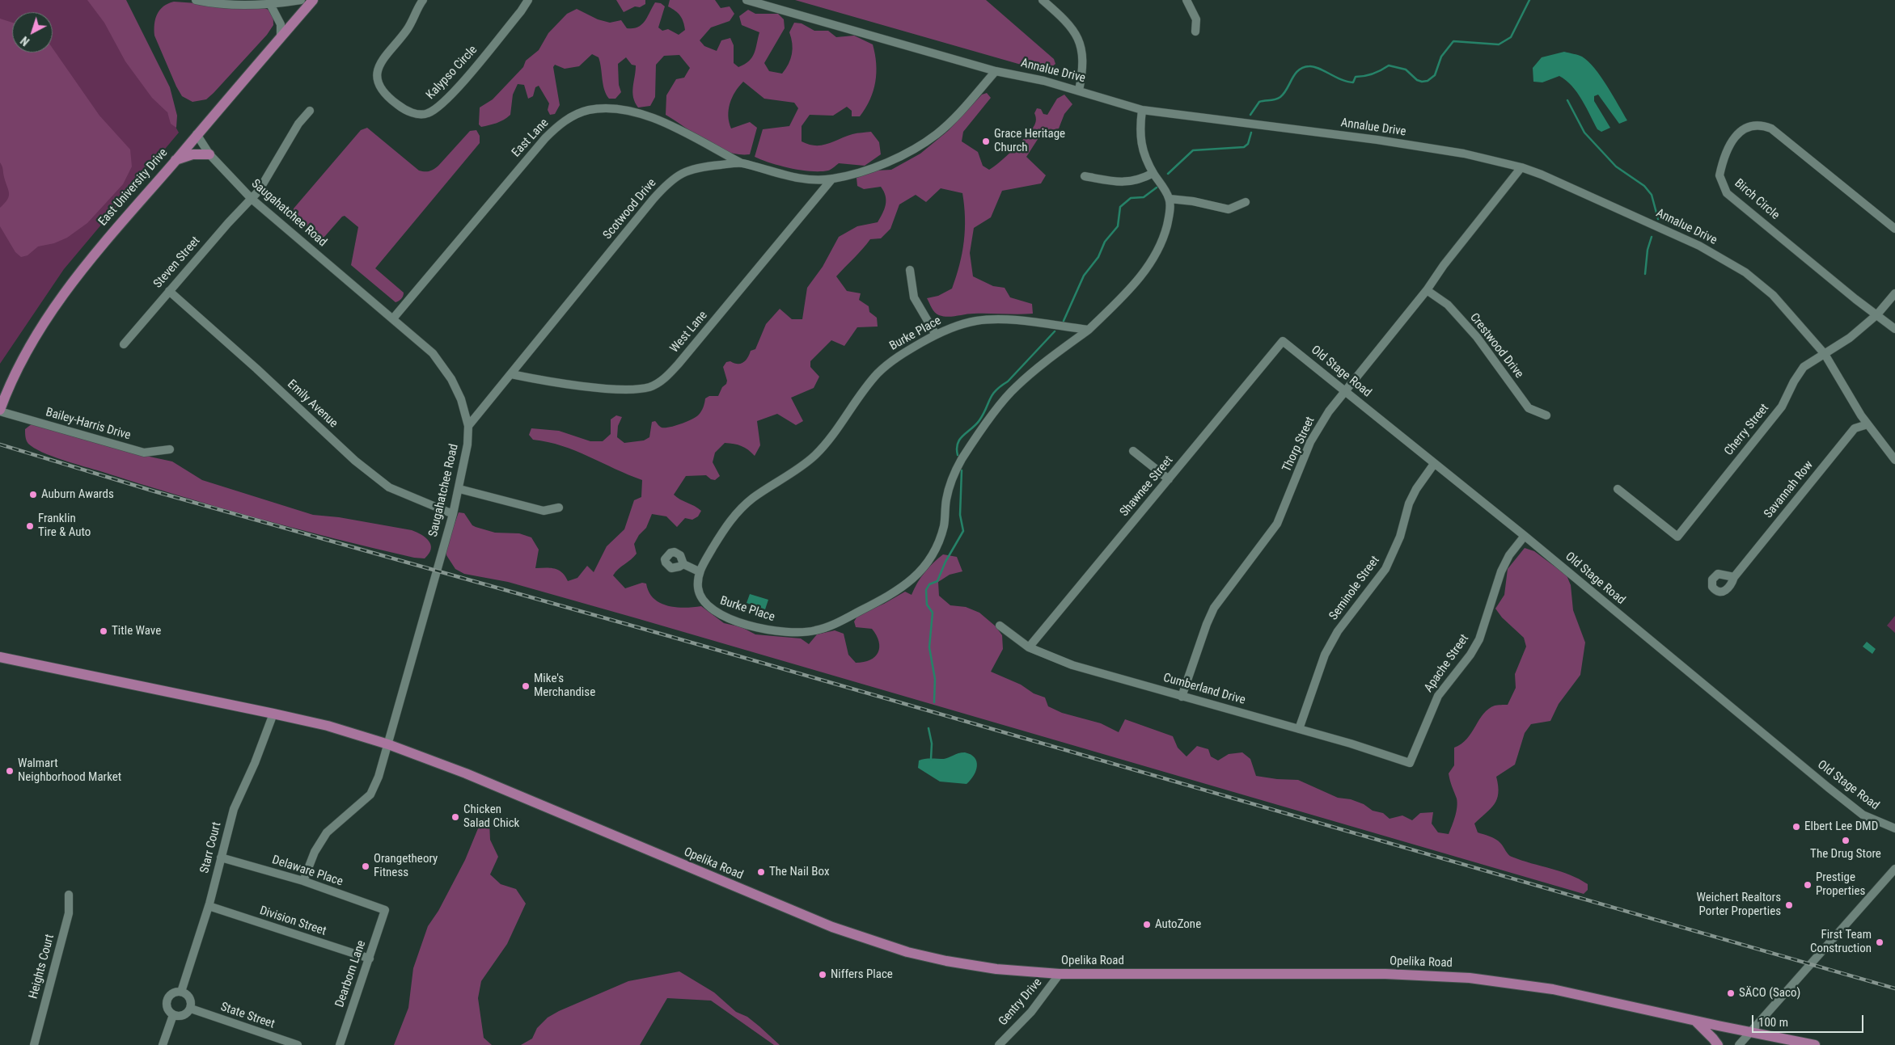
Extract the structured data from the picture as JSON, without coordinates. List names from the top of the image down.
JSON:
{
  "streets": {
    "main road": ["East University Drive", "Opelika Road"],
    "street": [
      "Annalue Drive",
      "Kalypso Circle",
      "East Lane",
      "Birch Circle",
      "Scotwood Drive",
      "Saugahatchee Road",
      "Steven Street",
      "West Lane",
      "Burke Place",
      "Crestwood Drive",
      "Old Stage Road",
      "Emily Avenue",
      "Bailey-Harris Drive",
      "Cherry Street",
      "Thorp Street",
      "Shawnee Street",
      "Savannah Row",
      "Seminole Street",
      "Apache Street",
      "Cumberland Drive",
      "Starr Court",
      "Delaware Place",
      "Division Street",
      "Heights Court",
      "Dearborn Lane",
      "Gentry Drive",
      "State Street"
    ]
  },
  "crossings": [
    ["Annalue Drive", "Scotwood Drive"],
    ["Annalue Drive", "Cherry Street"],
    ["Annalue Drive", "Thorp Street"],
    ["Annalue Drive", "Savannah Row"],
    ["East Lane", "Scotwood Drive"],
    ["East Lane", "Saugahatchee Road"],
    ["East University Drive", "Saugahatchee Road"],
    ["East University Drive", "Bailey-Harris Drive"],
    ["Birch Circle", "Cherry Street"],
    ["Scotwood Drive", "Saugahatchee Road"],
    ["Scotwood Drive", "West Lane"],
    ["Saugahatchee Road", "Steven Street"],
    ["Saugahatchee Road", "Emily Avenue"],
    ["Saugahatchee Road", "Opelika Road"],
    ["Saugahatchee Road", "Delaware Place"],
    ["Steven Street", "Emily Avenue"],
    ["Crestwood Drive", "Thorp Street"],
    ["Old Stage Road", "Thorp Street"],
    ["Old Stage Road", "Shawnee Street"],
    ["Old Stage Road", "Seminole Street"],
    ["Old Stage Road", "Apache Street"],
    ["Thorp Street", "Cumberland Drive"],
    ["Shawnee Street", "Cumberland Drive"],
    ["Seminole Street", "Cumberland Drive"],
    ["Apache Street", "Cumberland Drive"],
    ["Starr Court", "Opelika Road"],
    ["Starr Court", "Delaware Place"],
    ["Starr Court", "Division Street"],
    ["Starr Court", "State Street"],
    ["Opelika Road", "Gentry Drive"],
    ["Delaware Place", "Dearborn Lane"],
    ["Division Street", "Dearborn Lane"]
  ],
  "places": [
    "Grace Heritage Church",
    "Auburn Awards",
    "Franklin Tire & Auto",
    "Title Wave",
    "Mike's Merchandise",
    "Walmart Neighborhood Market",
    "Chicken Salad Chick",
    "Elbert Lee DMD",
    "The Drug Store",
    "Orangetheory Fitness",
    "The Nail Box",
    "Prestige Properties",
    "Weichert Realtors Porter Properties",
    "AutoZone",
    "First Team Construction",
    "Niffers Place",
    "SÄCO (Saco)"
  ],
  "scale_bar": "100 m",
  "north": "bottom left"
}
